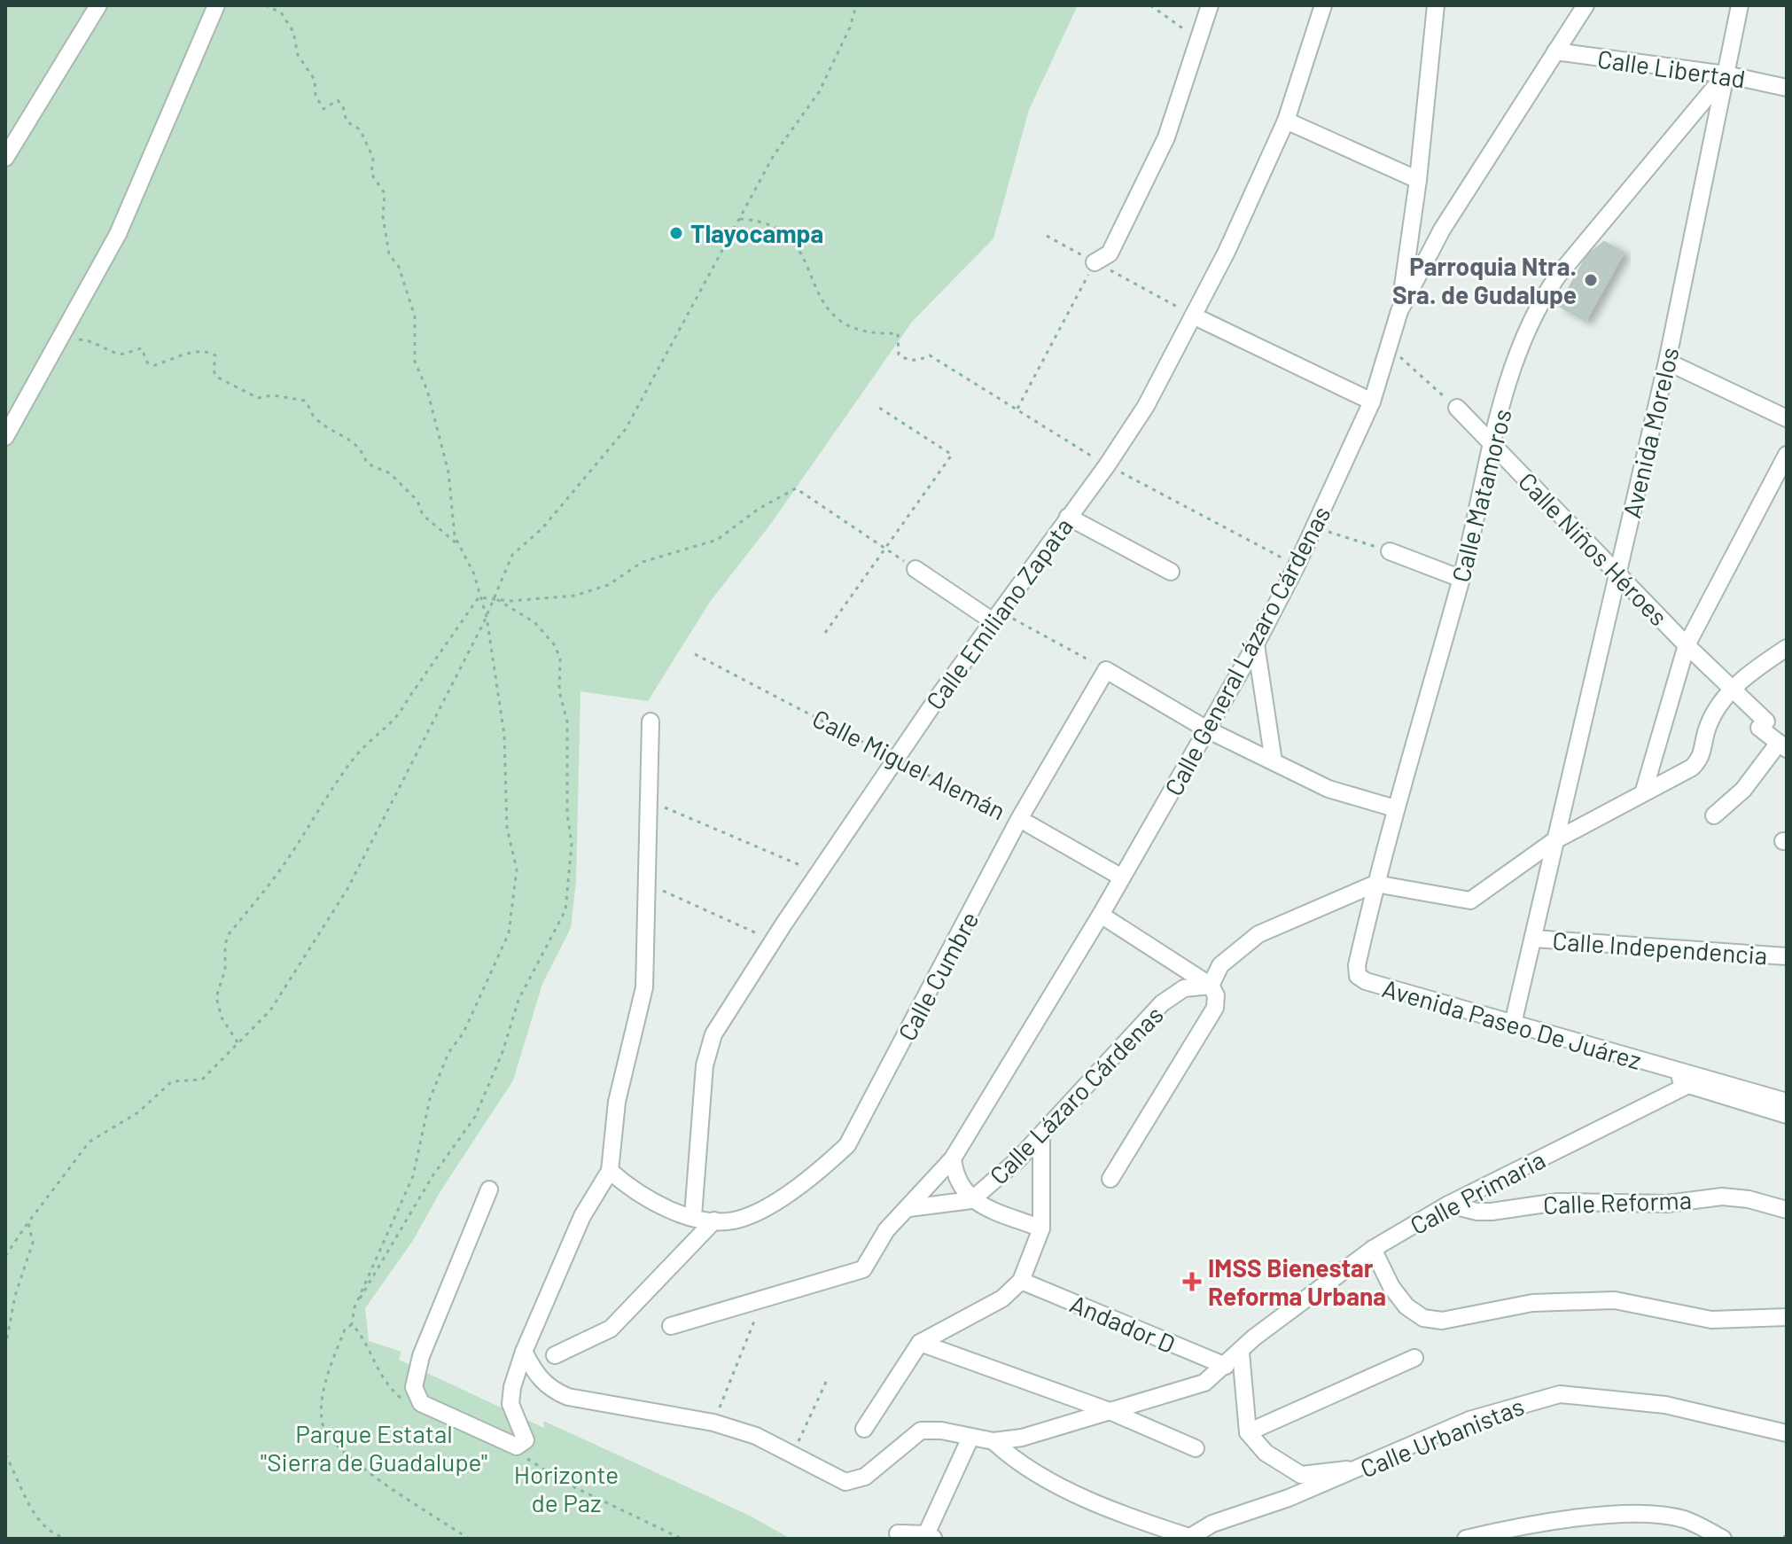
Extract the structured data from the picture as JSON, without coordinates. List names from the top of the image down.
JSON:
{
  "streets": {
    "street": [
      "Calle Libertad",
      "Avenida Morelos",
      "Calle Matamoros",
      "Calle Niños Héroes",
      "Calle Emiliano Zapata",
      "Calle General Lázaro Cárdenas",
      "Calle Miguel Alemán",
      "Calle Independencia",
      "Calle Cumbre",
      "Avenida Paseo De Juárez",
      "Calle Lázaro Cárdenas",
      "Calle Primaria",
      "Calle Reforma",
      "Andador D",
      "Calle Urbanistas"
    ]
  },
  "crossings": [
    ["Calle Libertad", "Avenida Morelos"],
    ["Calle Libertad", "Calle Matamoros"],
    ["Calle Libertad", "Calle General Lázaro Cárdenas"],
    ["Avenida Morelos", "Calle Matamoros"],
    ["Avenida Morelos", "Calle Niños Héroes"],
    ["Avenida Morelos", "Calle Independencia"],
    ["Avenida Morelos", "Avenida Paseo De Juárez"],
    ["Calle Matamoros", "Calle Niños Héroes"],
    ["Calle Matamoros", "Avenida Paseo De Juárez"],
    ["Calle Emiliano Zapata", "Calle Miguel Alemán"],
    ["Calle Emiliano Zapata", "Calle Cumbre"],
    ["Calle General Lázaro Cárdenas", "Calle Miguel Alemán"],
    ["Calle General Lázaro Cárdenas", "Calle Lázaro Cárdenas"],
    ["Calle Miguel Alemán", "Calle Cumbre"],
    ["Avenida Paseo De Juárez", "Calle Primaria"],
    ["Calle Primaria", "Calle Reforma"],
    ["Calle Primaria", "Andador D"]
  ],
  "parks": ["Parque Estatal \"Sierra de Guadalupe\"", "Horizonte de Paz"],
  "places": {
    "other": ["Tlayocampa", "Parroquia Ntra. Sra. de Gudalupe"],
    "health": ["IMSS Bienestar Reforma Urbana"]
  }
}
